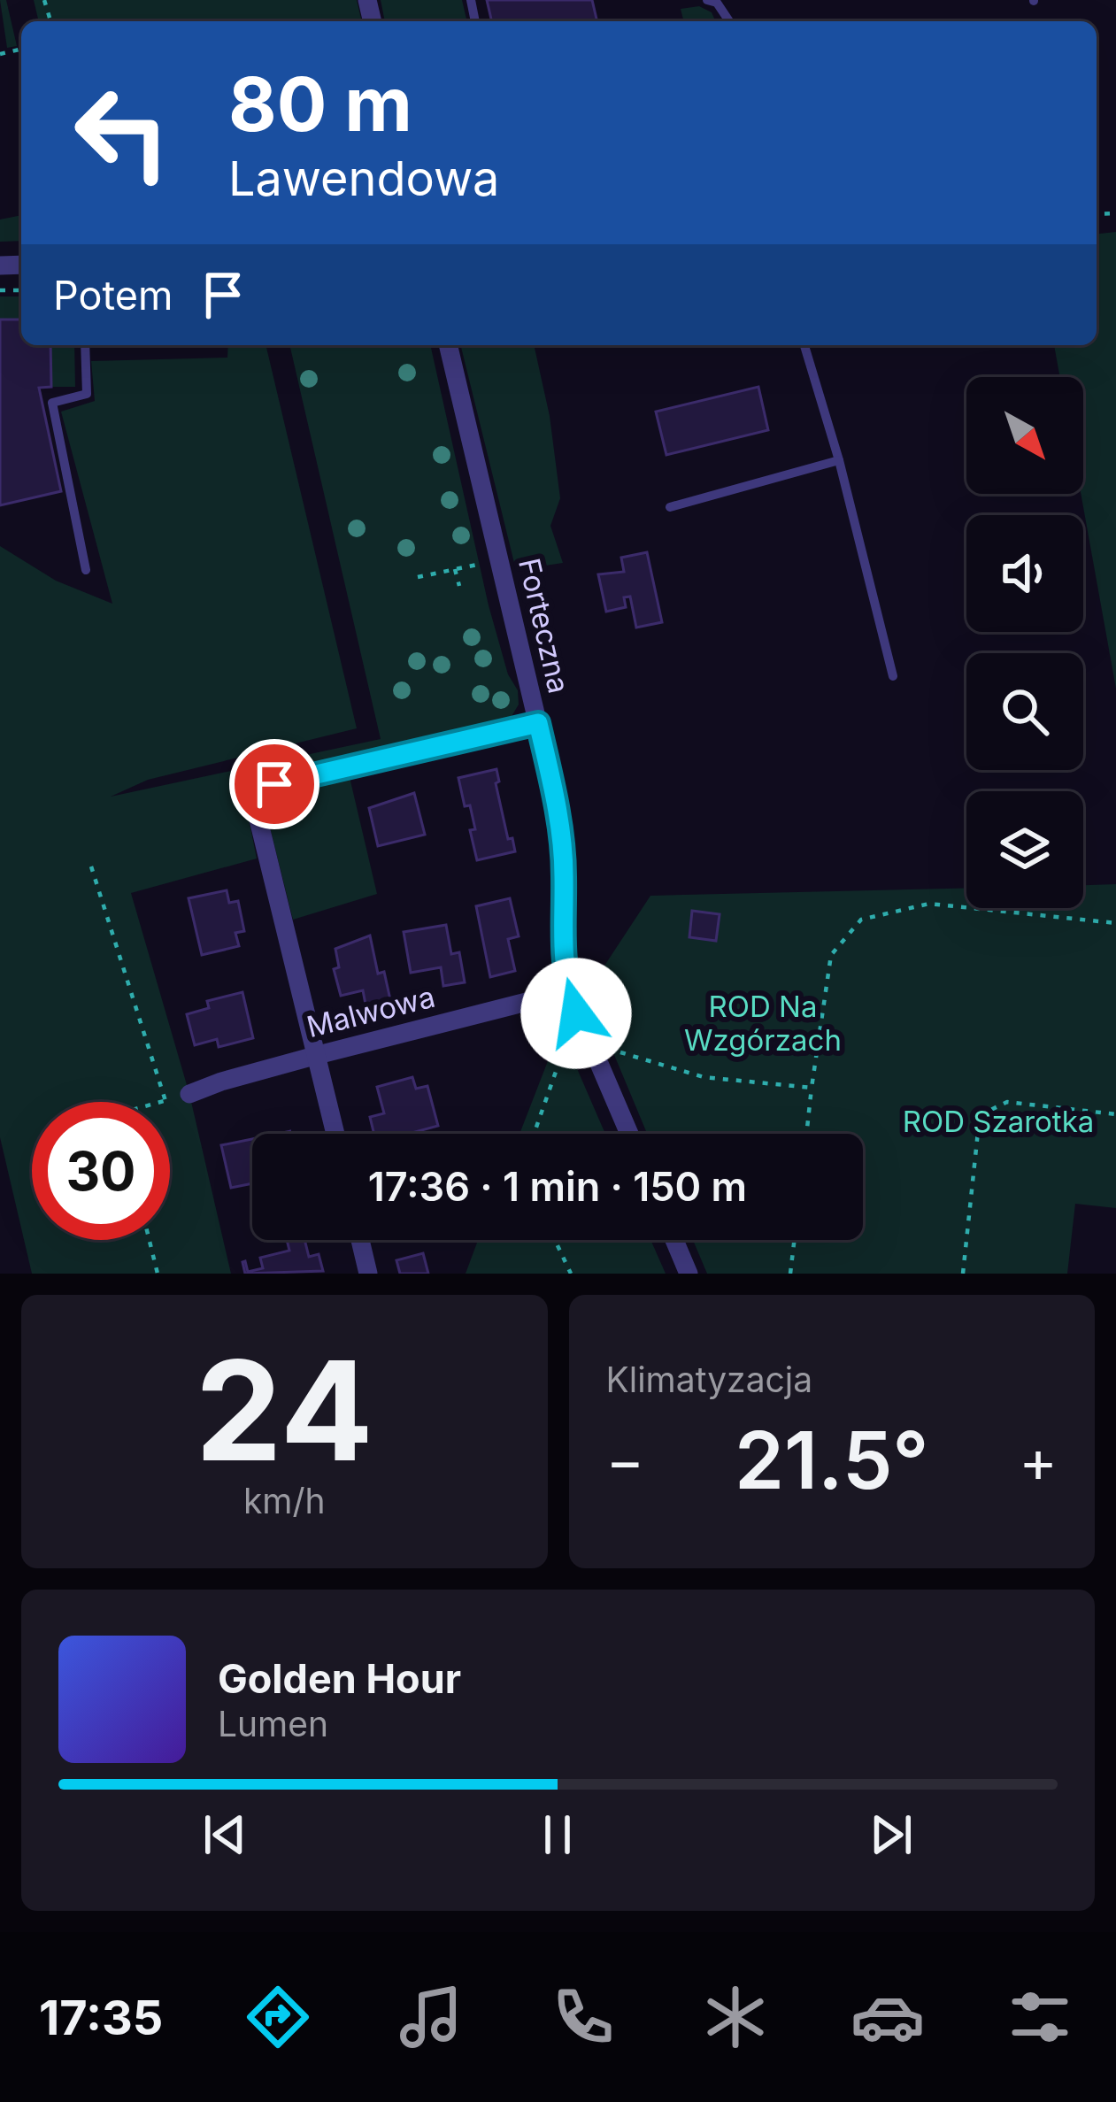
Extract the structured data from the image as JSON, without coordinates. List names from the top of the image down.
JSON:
{
  "streets": {
    "street": ["Forteczna", "Malwowa"]
  },
  "crossings": [
    ["Forteczna", "Malwowa"]
  ],
  "parks": ["ROD Na Wzgórzach", "ROD Szarotka"],
  "north": "bottom right",
  "page": {
    "turn": ["80 m", "Lawendowa"],
    "then": "Potem",
    "limit": "30",
    "trip": "17:36 · 1 min · 150 m",
    "tile": [
      ["24", "km/h"],
      "Klimatyzacja"
    ],
    "heat": ["−", "21.5°", "+"],
    "song": ["Golden Hour", "Lumen"],
    "tabs": "17:35"
  }
}
